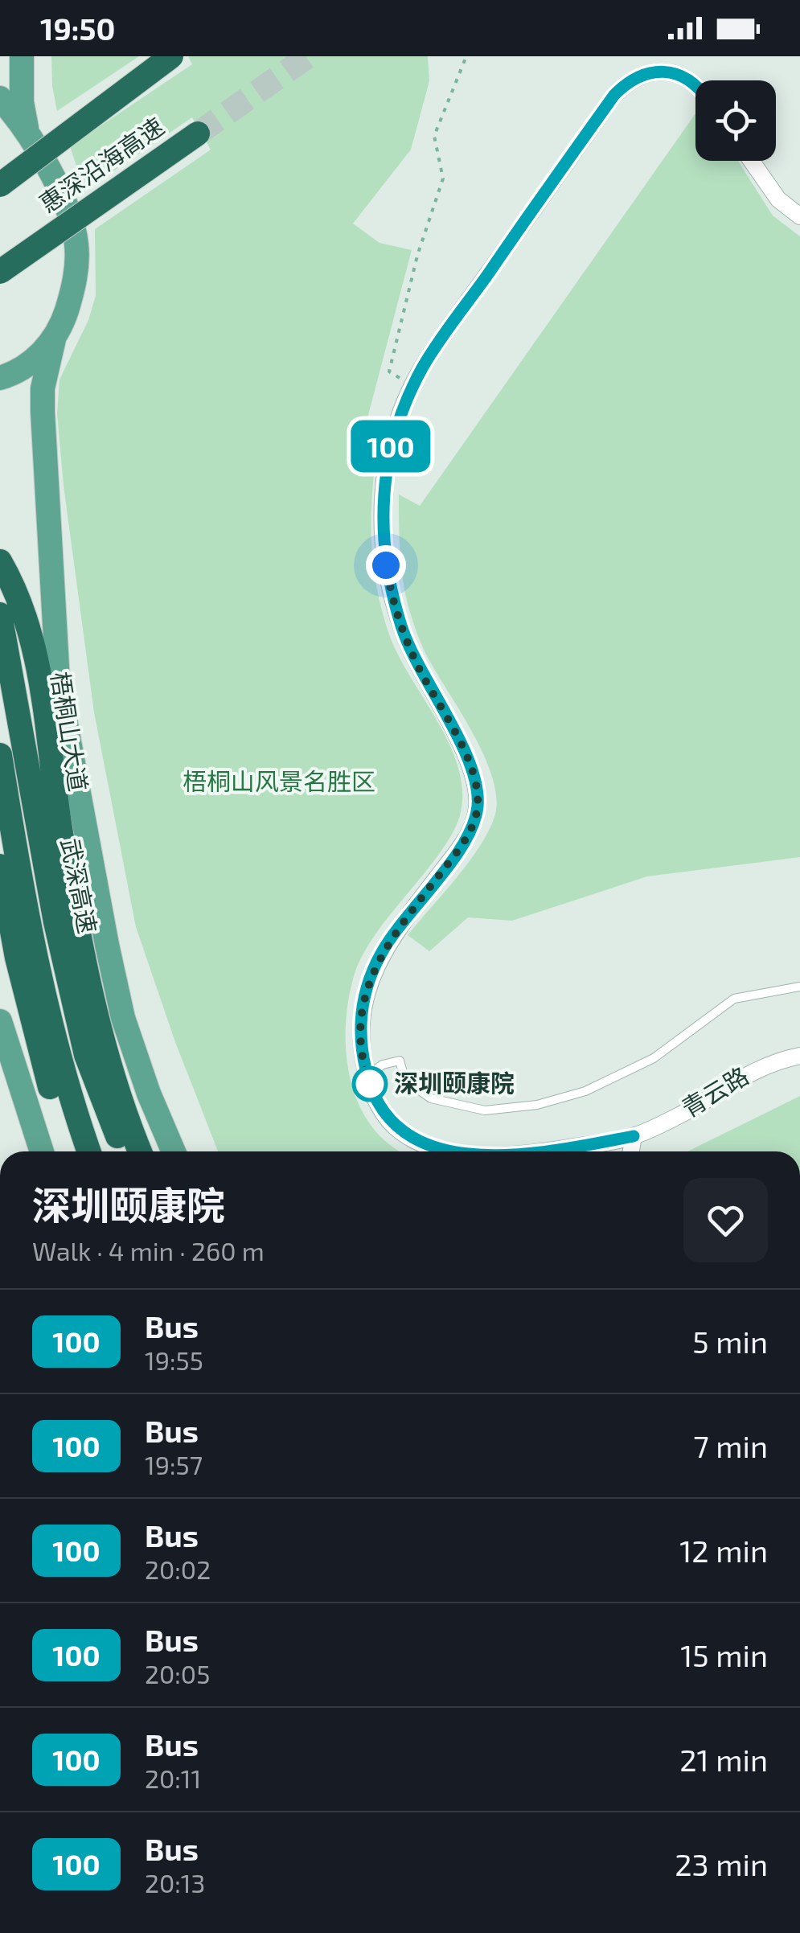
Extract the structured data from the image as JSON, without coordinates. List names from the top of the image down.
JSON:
{
  "streets": {
    "highway": ["惠深沿海高速", "武深高速"],
    "main road": ["梧桐山大道"],
    "street": ["青云路"]
  },
  "parks": ["梧桐山风景名胜区"],
  "places": ["深圳颐康院"],
  "lines": ["bus line 100"],
  "page": {
    "status": "19:50",
    "on_map": "100",
    "heading": ["深圳颐康院", "Walk · 4 min · 260 m"],
    "list": [
      {
        "mark": "100",
        "name": "Bus",
        "note": "19:55",
        "value": "5 min"
      },
      {
        "mark": "100",
        "name": "Bus",
        "note": "19:57",
        "value": "7 min"
      },
      {
        "mark": "100",
        "name": "Bus",
        "note": "20:02",
        "value": "12 min"
      },
      {
        "mark": "100",
        "name": "Bus",
        "note": "20:05",
        "value": "15 min"
      },
      {
        "mark": "100",
        "name": "Bus",
        "note": "20:11",
        "value": "21 min"
      },
      {
        "mark": "100",
        "name": "Bus",
        "note": "20:13",
        "value": "23 min"
      }
    ]
  }
}
